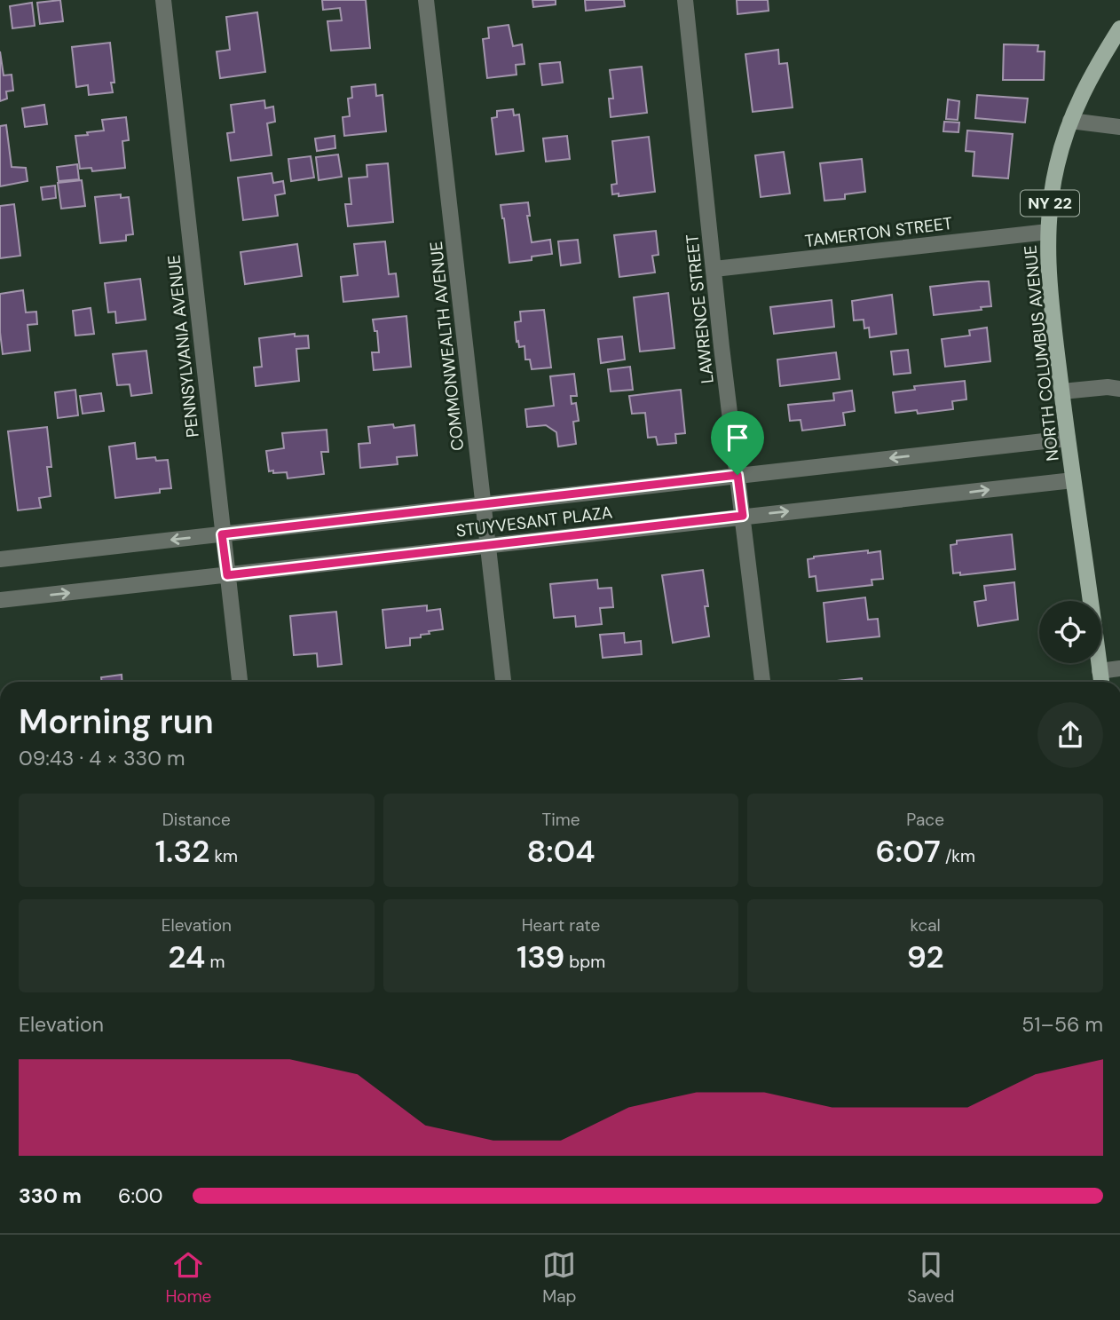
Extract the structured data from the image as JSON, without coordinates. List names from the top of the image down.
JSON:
{
  "streets": {
    "main road": ["NY 22", "NORTH COLUMBUS AVENUE"],
    "street": [
      "TAMERTON STREET",
      "LAWRENCE STREET",
      "PENNSYLVANIA AVENUE",
      "COMMONWEALTH AVENUE",
      "STUYVESANT PLAZA"
    ]
  },
  "crossings": [
    ["TAMERTON STREET", "LAWRENCE STREET"],
    ["TAMERTON STREET", "NORTH COLUMBUS AVENUE"],
    ["LAWRENCE STREET", "STUYVESANT PLAZA"],
    ["PENNSYLVANIA AVENUE", "STUYVESANT PLAZA"],
    ["COMMONWEALTH AVENUE", "STUYVESANT PLAZA"],
    ["NORTH COLUMBUS AVENUE", "STUYVESANT PLAZA"]
  ],
  "page": {
    "heading": ["Morning run", "09:43 · 4 × 330 m"],
    "stats": [
      ["Distance", "1.32 km"],
      ["Time", "8:04"],
      ["Pace", "6:07 /km"],
      ["Elevation", "24 m"],
      ["Heart rate", "139 bpm"],
      ["kcal", "92"]
    ],
    "chart": ["Elevation", "51–56 m"],
    "list": [
      {
        "name": "330 m",
        "note": "6:00"
      }
    ],
    "tabs": ["Home", "Map", "Saved"]
  }
}
